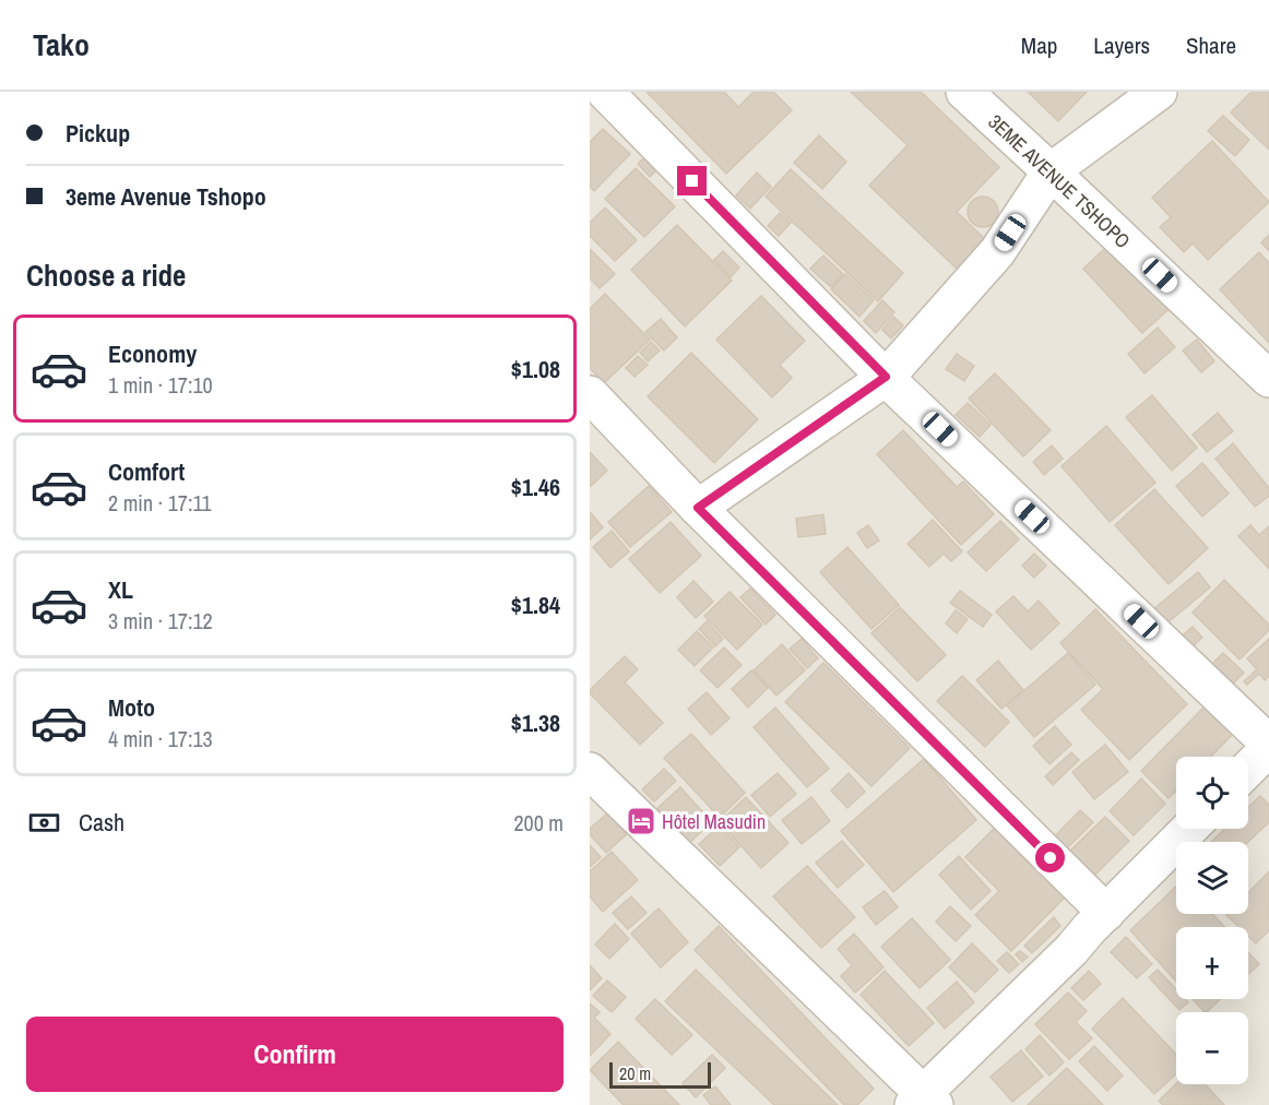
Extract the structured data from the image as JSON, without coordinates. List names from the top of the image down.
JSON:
{
  "streets": {
    "street": ["3EME AVENUE TSHOPO"]
  },
  "places": {
    "hotel": ["Hôtel Masudin"]
  },
  "scale_bar": "20 m",
  "page": {
    "header": "Tako",
    "nav": ["Map", "Layers", "Share"],
    "banner": ["Pickup", "3eme Avenue Tshopo"],
    "heading": "Choose a ride",
    "list": [
      {
        "name": "Economy",
        "note": "1 min · 17:10",
        "value": "$1.08"
      },
      {
        "name": "Comfort",
        "note": "2 min · 17:11",
        "value": "$1.46"
      },
      {
        "name": "XL",
        "note": "3 min · 17:12",
        "value": "$1.84"
      },
      {
        "name": "Moto",
        "note": "4 min · 17:13",
        "value": "$1.38"
      }
    ],
    "map_buttons": ["+", "−"],
    "pay": ["Cash", "200 m"],
    "buttons": "Confirm",
    "scale": "20 m"
  }
}
